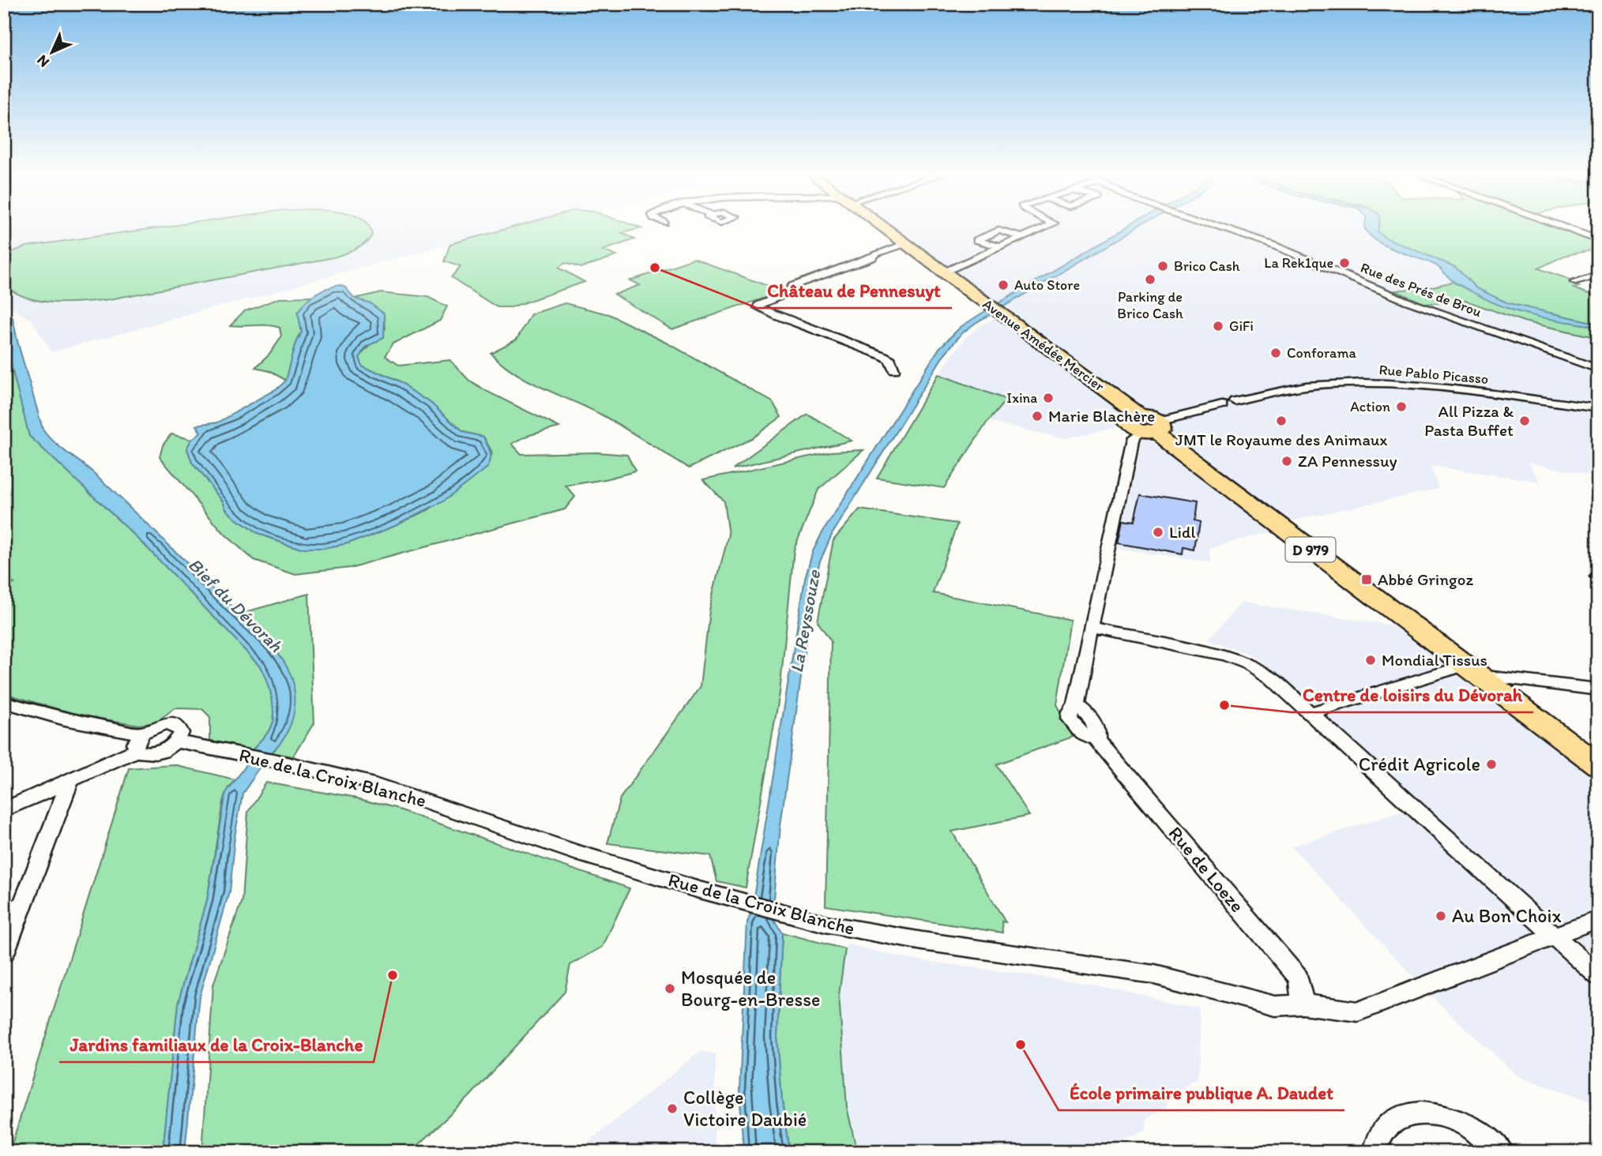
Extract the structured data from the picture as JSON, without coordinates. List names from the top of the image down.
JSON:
{
  "streets": {
    "main road": ["Avenue Amédée Mercier", "D 979"],
    "street": [
      "Rue des Prés de Brou",
      "Rue Pablo Picasso",
      "Rue de la Croix Blanche",
      "Rue de Loeze"
    ]
  },
  "crossings": [
    ["Avenue Amédée Mercier", "Rue Pablo Picasso"],
    ["Avenue Amédée Mercier", "Rue de Loeze"],
    ["Rue Pablo Picasso", "Rue de Loeze"],
    ["Rue de la Croix Blanche", "Rue de Loeze"]
  ],
  "water": ["Bief du Dévorah", "La Reyssouze"],
  "places": {
    "other": [
      "La Rek1que",
      "Brico Cash",
      "Château de Pennesuyt",
      "Parking de Brico Cash",
      "Auto Store",
      "GiFi",
      "Conforama",
      "Ixina",
      "Action",
      "Marie Blachère",
      "JMT le Royaume des Animaux",
      "All Pizza & Pasta Buffet",
      "ZA Pennessuy",
      "Lidl",
      "Mondial Tissus",
      "Centre de loisirs du Dévorah",
      "Crédit Agricole",
      "Au Bon Choix",
      "Jardins familiaux de la Croix-Blanche",
      "Mosquée de Bourg-en-Bresse",
      "École primaire publique A. Daudet",
      "Collège Victoire Daubié"
    ],
    "transit": ["Abbé Gringoz"]
  },
  "north": "bottom left"
}
